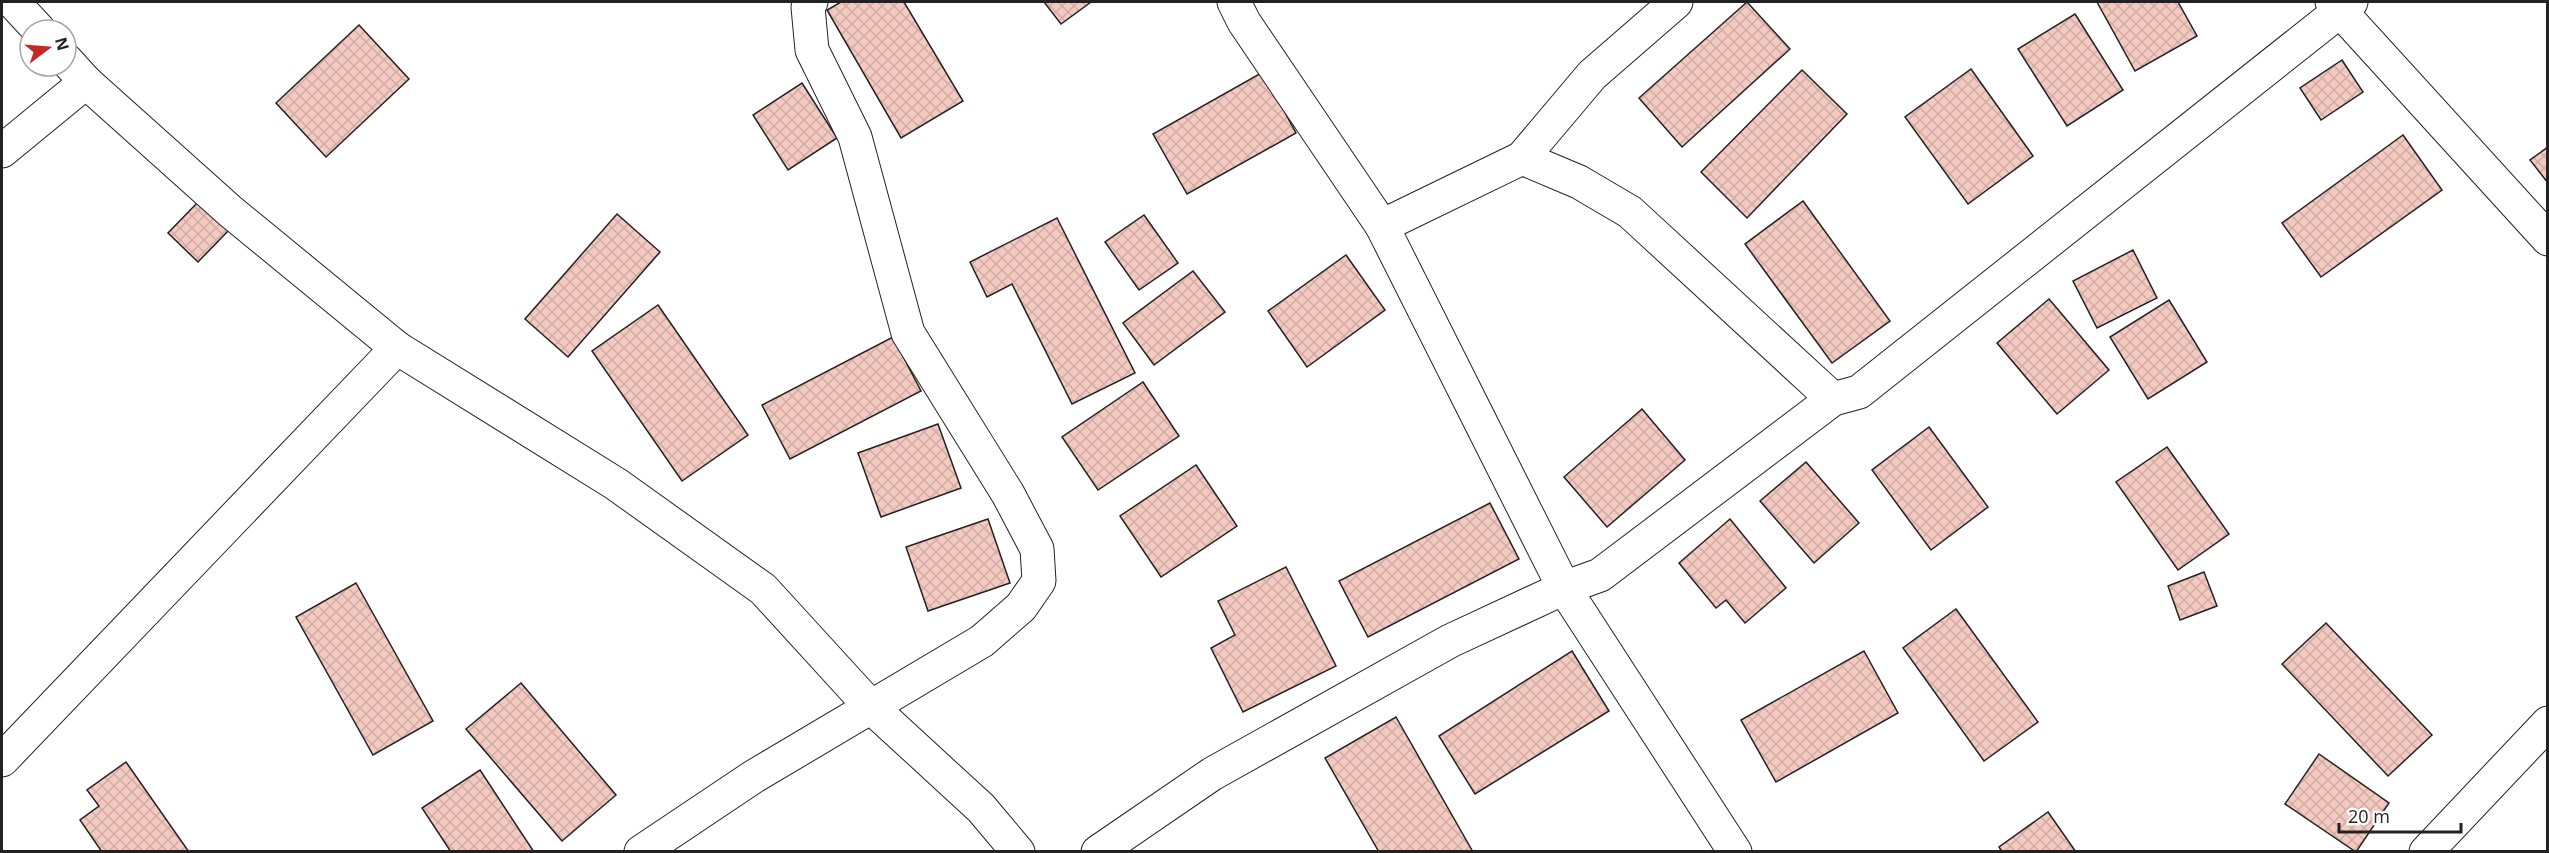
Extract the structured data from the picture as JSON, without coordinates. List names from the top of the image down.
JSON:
{
  "scale_bar": "20 m",
  "north": "right"
}
